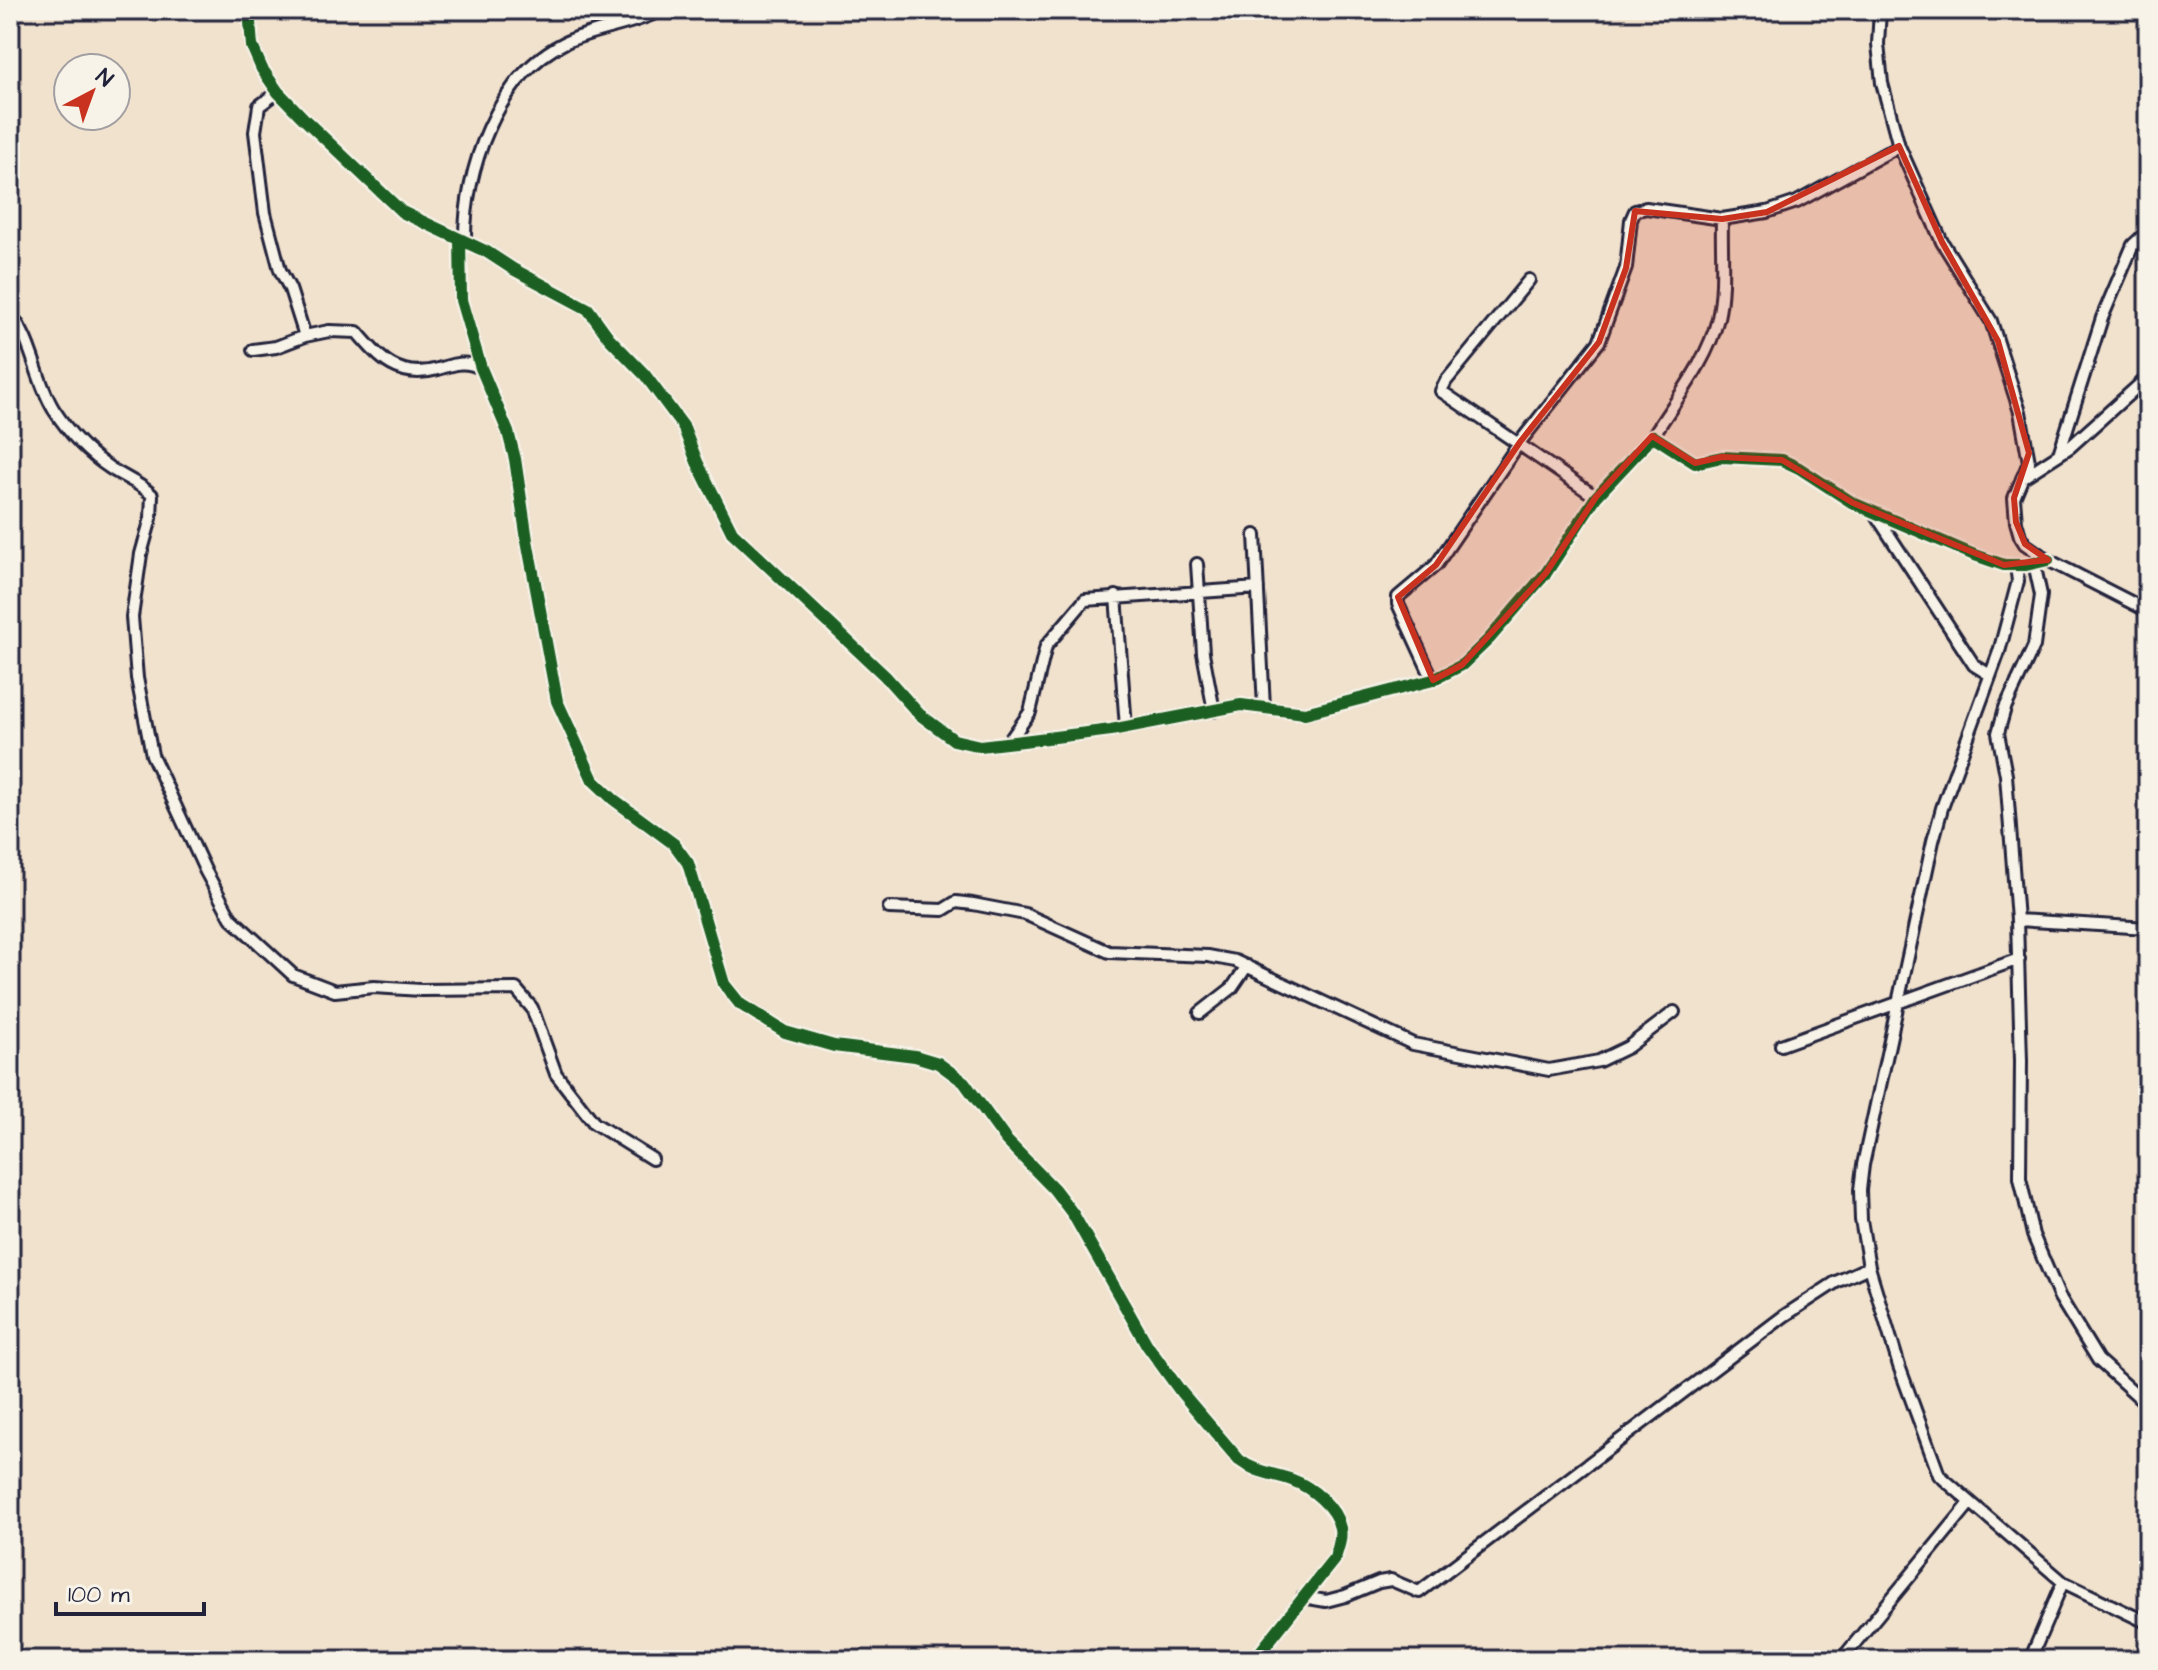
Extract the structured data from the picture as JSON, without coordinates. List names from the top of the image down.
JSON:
{
  "scale_bar": "100 m",
  "north": "top right"
}
